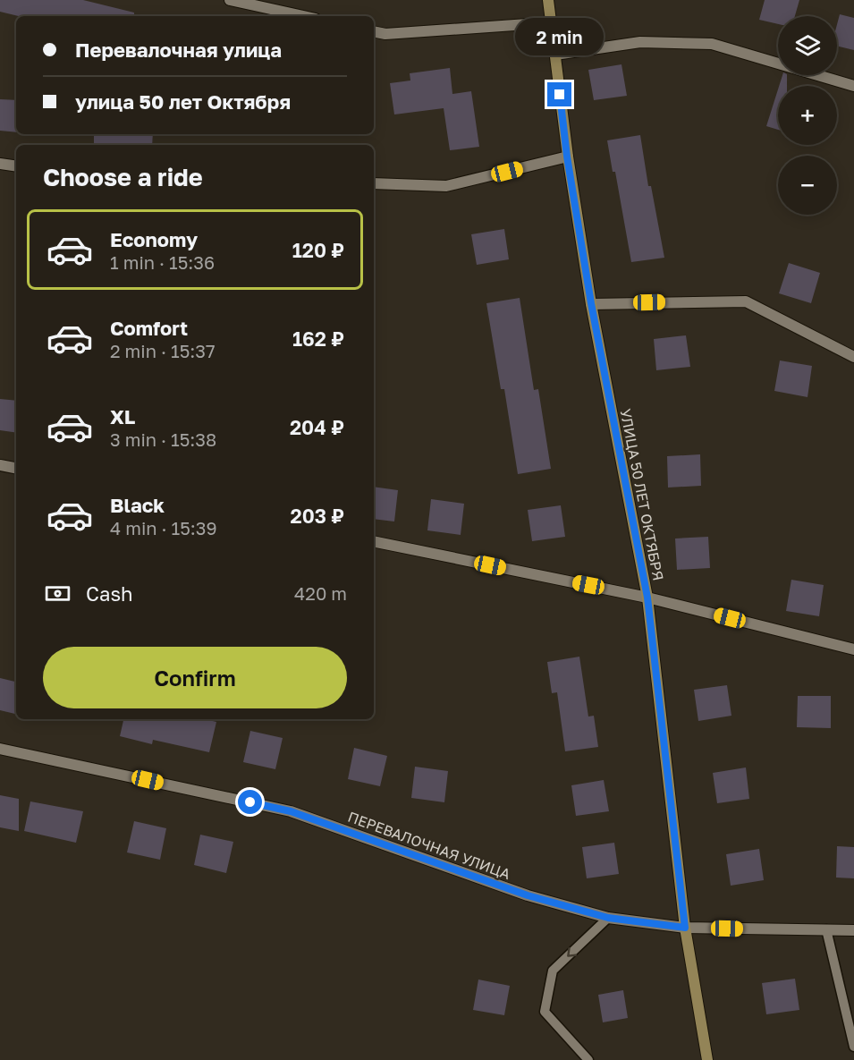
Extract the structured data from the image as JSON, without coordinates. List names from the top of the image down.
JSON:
{
  "streets": {
    "main road": ["УЛИЦА 50 ЛЕТ ОКТЯБРЯ"],
    "street": ["ПЕРЕВАЛОЧНАЯ УЛИЦА"]
  },
  "crossings": [
    ["УЛИЦА 50 ЛЕТ ОКТЯБРЯ", "ПЕРЕВАЛОЧНАЯ УЛИЦА"]
  ],
  "page": {
    "map_buttons": ["+", "−"],
    "banner": ["Перевалочная улица", "улица 50 лет Октября"],
    "bubble": "2 min",
    "heading": "Choose a ride",
    "list": [
      {
        "name": "Economy",
        "note": "1 min · 15:36",
        "value": "120 ₽"
      },
      {
        "name": "Comfort",
        "note": "2 min · 15:37",
        "value": "162 ₽"
      },
      {
        "name": "XL",
        "note": "3 min · 15:38",
        "value": "204 ₽"
      },
      {
        "name": "Black",
        "note": "4 min · 15:39",
        "value": "203 ₽"
      }
    ],
    "pay": ["Cash", "420 m"],
    "buttons": "Confirm"
  }
}
